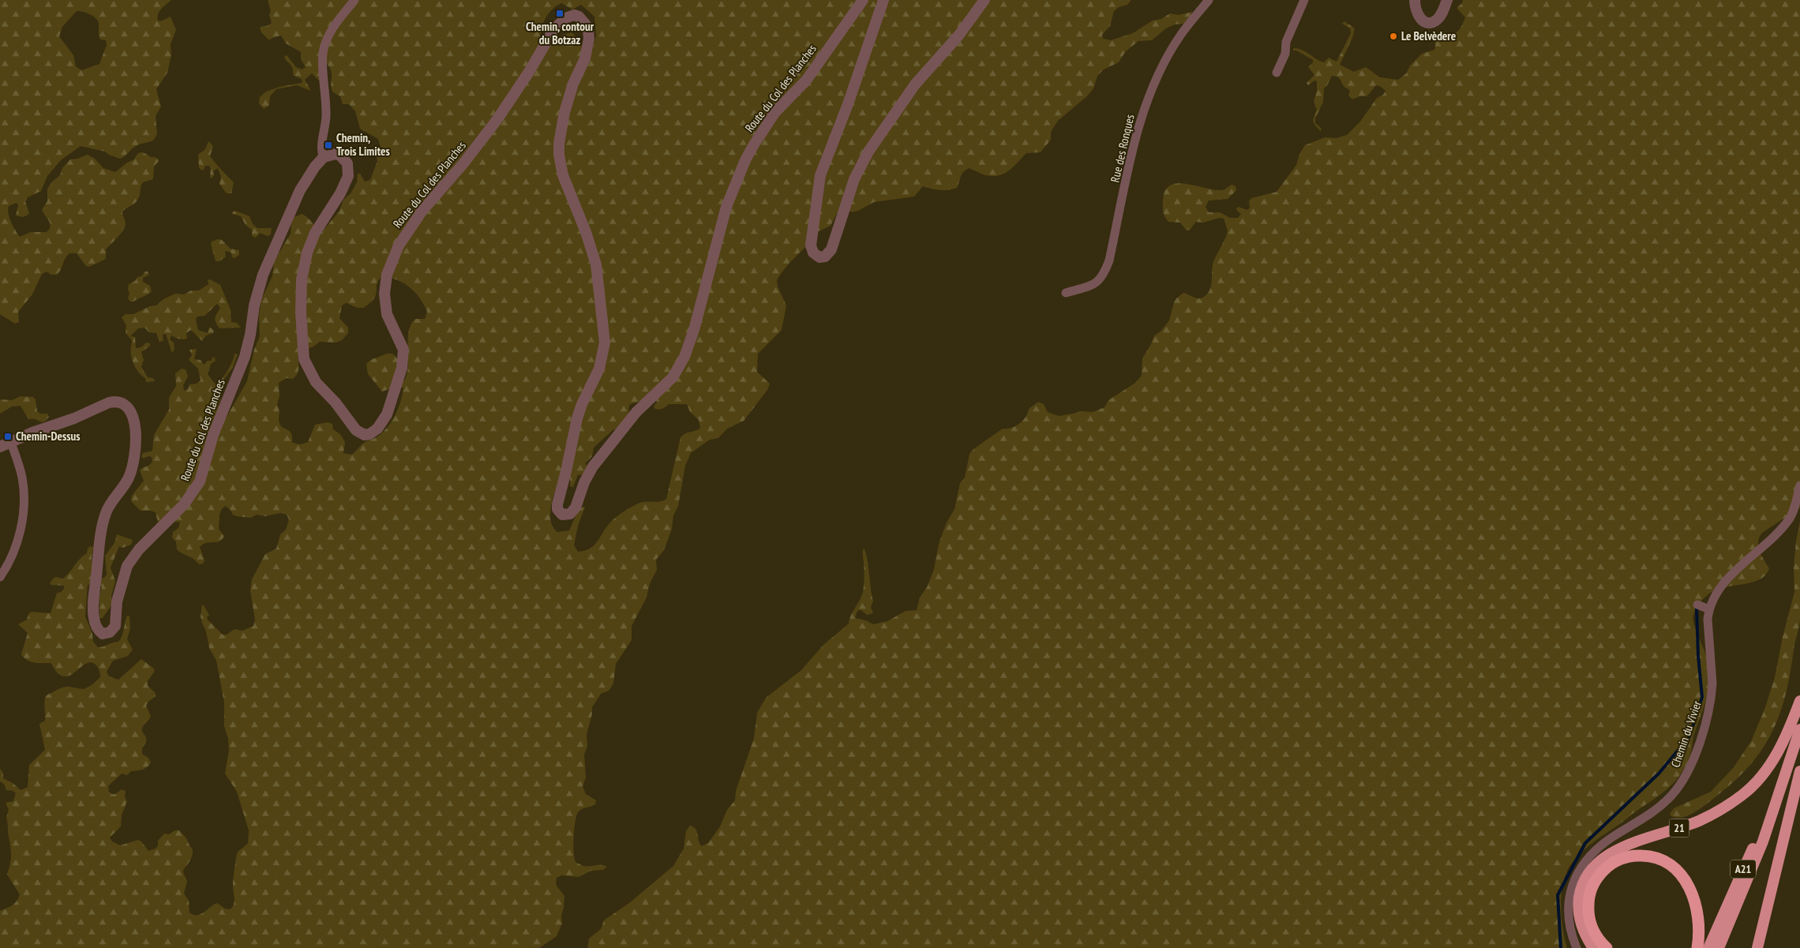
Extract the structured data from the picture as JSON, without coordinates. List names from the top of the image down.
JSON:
{
  "streets": {
    "highway": ["21", "A21"],
    "street": ["Route du Col des Planches", "Rue des Ronques", "Chemin du Vivier"]
  },
  "places": {
    "transit": ["Chemin, contour du Botzaz", "Chemin, Trois Limites", "Chemin-Dessus"],
    "other": ["Le Belvèdere"]
  }
}
